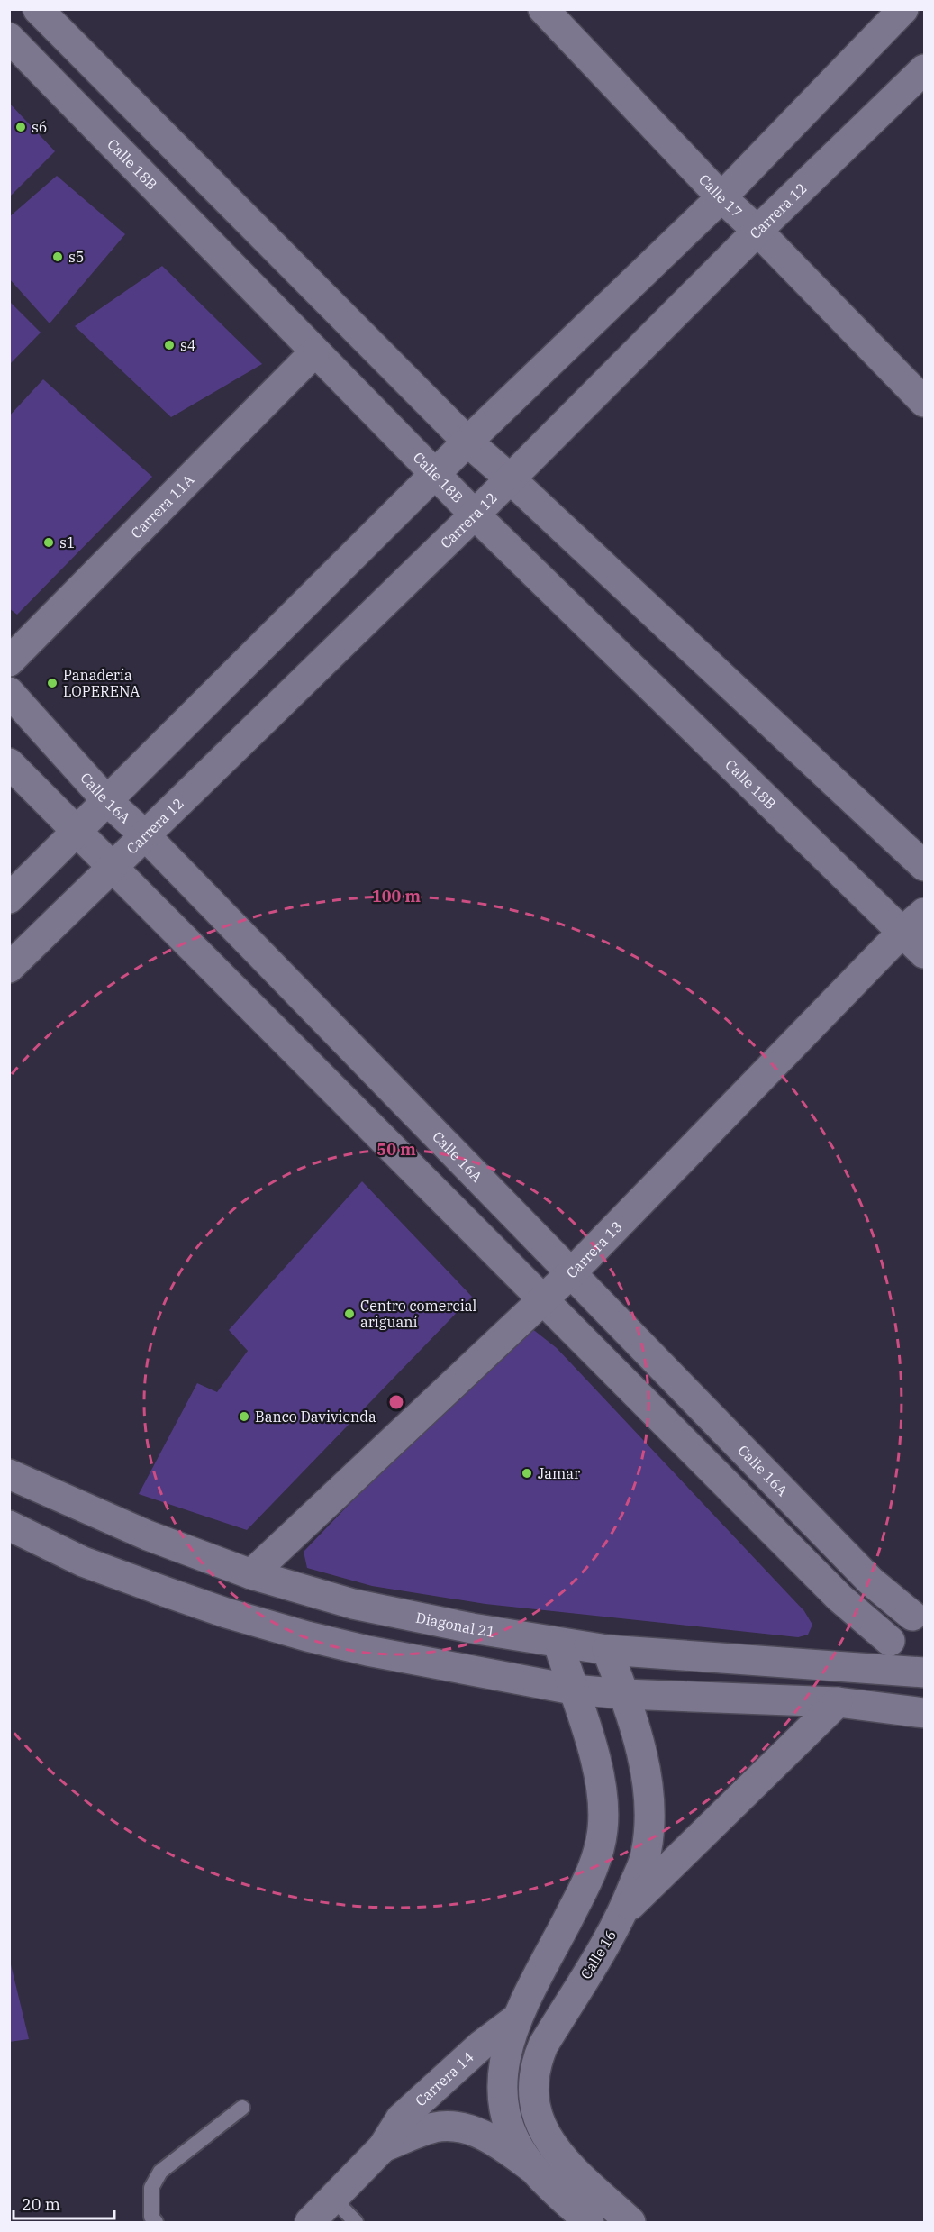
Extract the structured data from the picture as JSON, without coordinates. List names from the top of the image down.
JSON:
{
  "streets": {
    "street": [
      "Calle 18B",
      "Calle 17",
      "Carrera 12",
      "Carrera 11A",
      "Calle 16A",
      "Carrera 13",
      "Diagonal 21",
      "Calle 16",
      "Carrera 14"
    ]
  },
  "crossings": [
    ["Calle 18B", "Carrera 12"],
    ["Calle 18B", "Carrera 11A"],
    ["Calle 18B", "Carrera 13"],
    ["Calle 17", "Carrera 12"],
    ["Carrera 12", "Calle 16A"],
    ["Calle 16A", "Carrera 13"],
    ["Carrera 13", "Diagonal 21"],
    ["Diagonal 21", "Calle 16"]
  ],
  "places": [
    "s6",
    "s5",
    "s4",
    "s1",
    "Panadería LOPERENA",
    "Centro comercial ariguaní",
    "Banco Davivienda",
    "Jamar"
  ],
  "scale_bar": "20 m",
  "rings": ["100 m", "50 m"]
}
